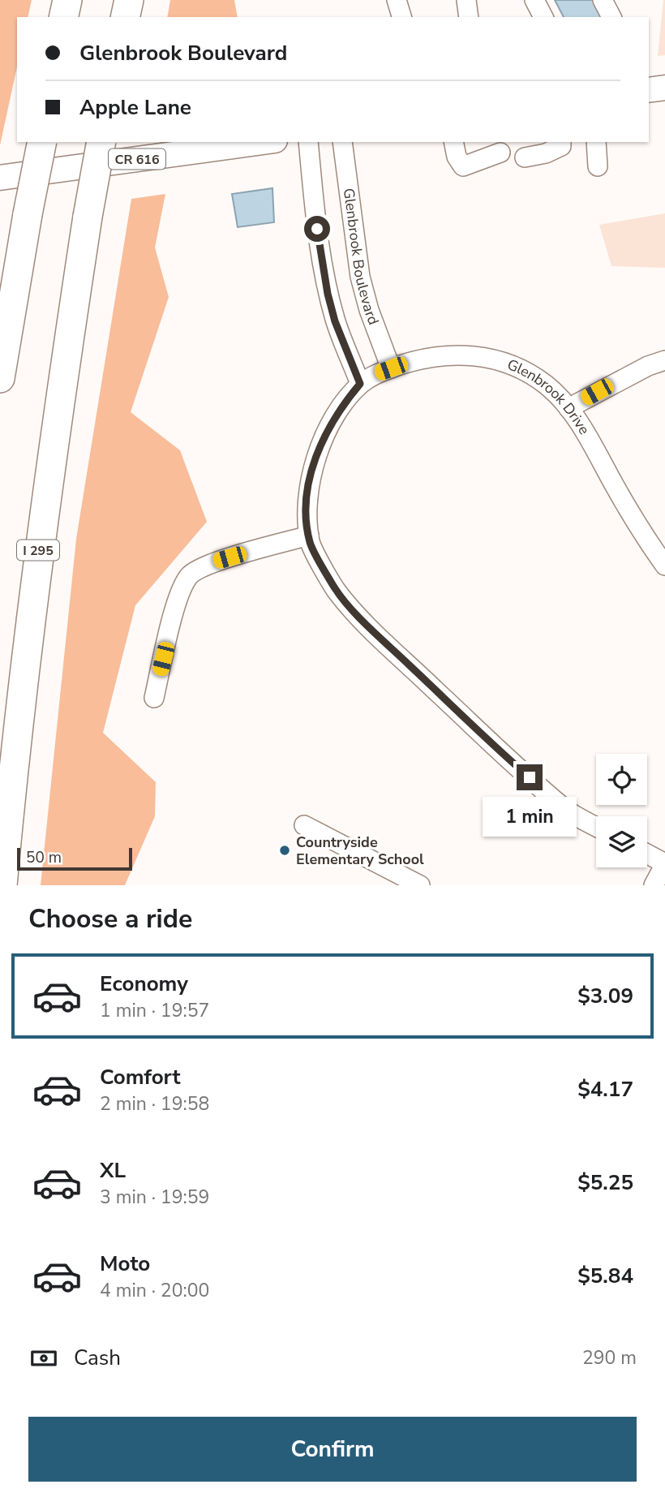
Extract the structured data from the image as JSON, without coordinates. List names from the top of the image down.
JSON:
{
  "streets": {
    "highway": ["I 295"],
    "main road": ["CR 616"],
    "street": ["Glenbrook Boulevard", "Glenbrook Drive"]
  },
  "crossings": [
    ["Glenbrook Boulevard", "Glenbrook Drive"]
  ],
  "places": ["Countryside Elementary School"],
  "scale_bar": "50 m",
  "page": {
    "banner": ["Glenbrook Boulevard", "Apple Lane"],
    "bubble": "1 min",
    "scale": "50 m",
    "heading": "Choose a ride",
    "list": [
      {
        "name": "Economy",
        "note": "1 min · 19:57",
        "value": "$3.09"
      },
      {
        "name": "Comfort",
        "note": "2 min · 19:58",
        "value": "$4.17"
      },
      {
        "name": "XL",
        "note": "3 min · 19:59",
        "value": "$5.25"
      },
      {
        "name": "Moto",
        "note": "4 min · 20:00",
        "value": "$5.84"
      }
    ],
    "pay": ["Cash", "290 m"],
    "buttons": "Confirm"
  }
}
